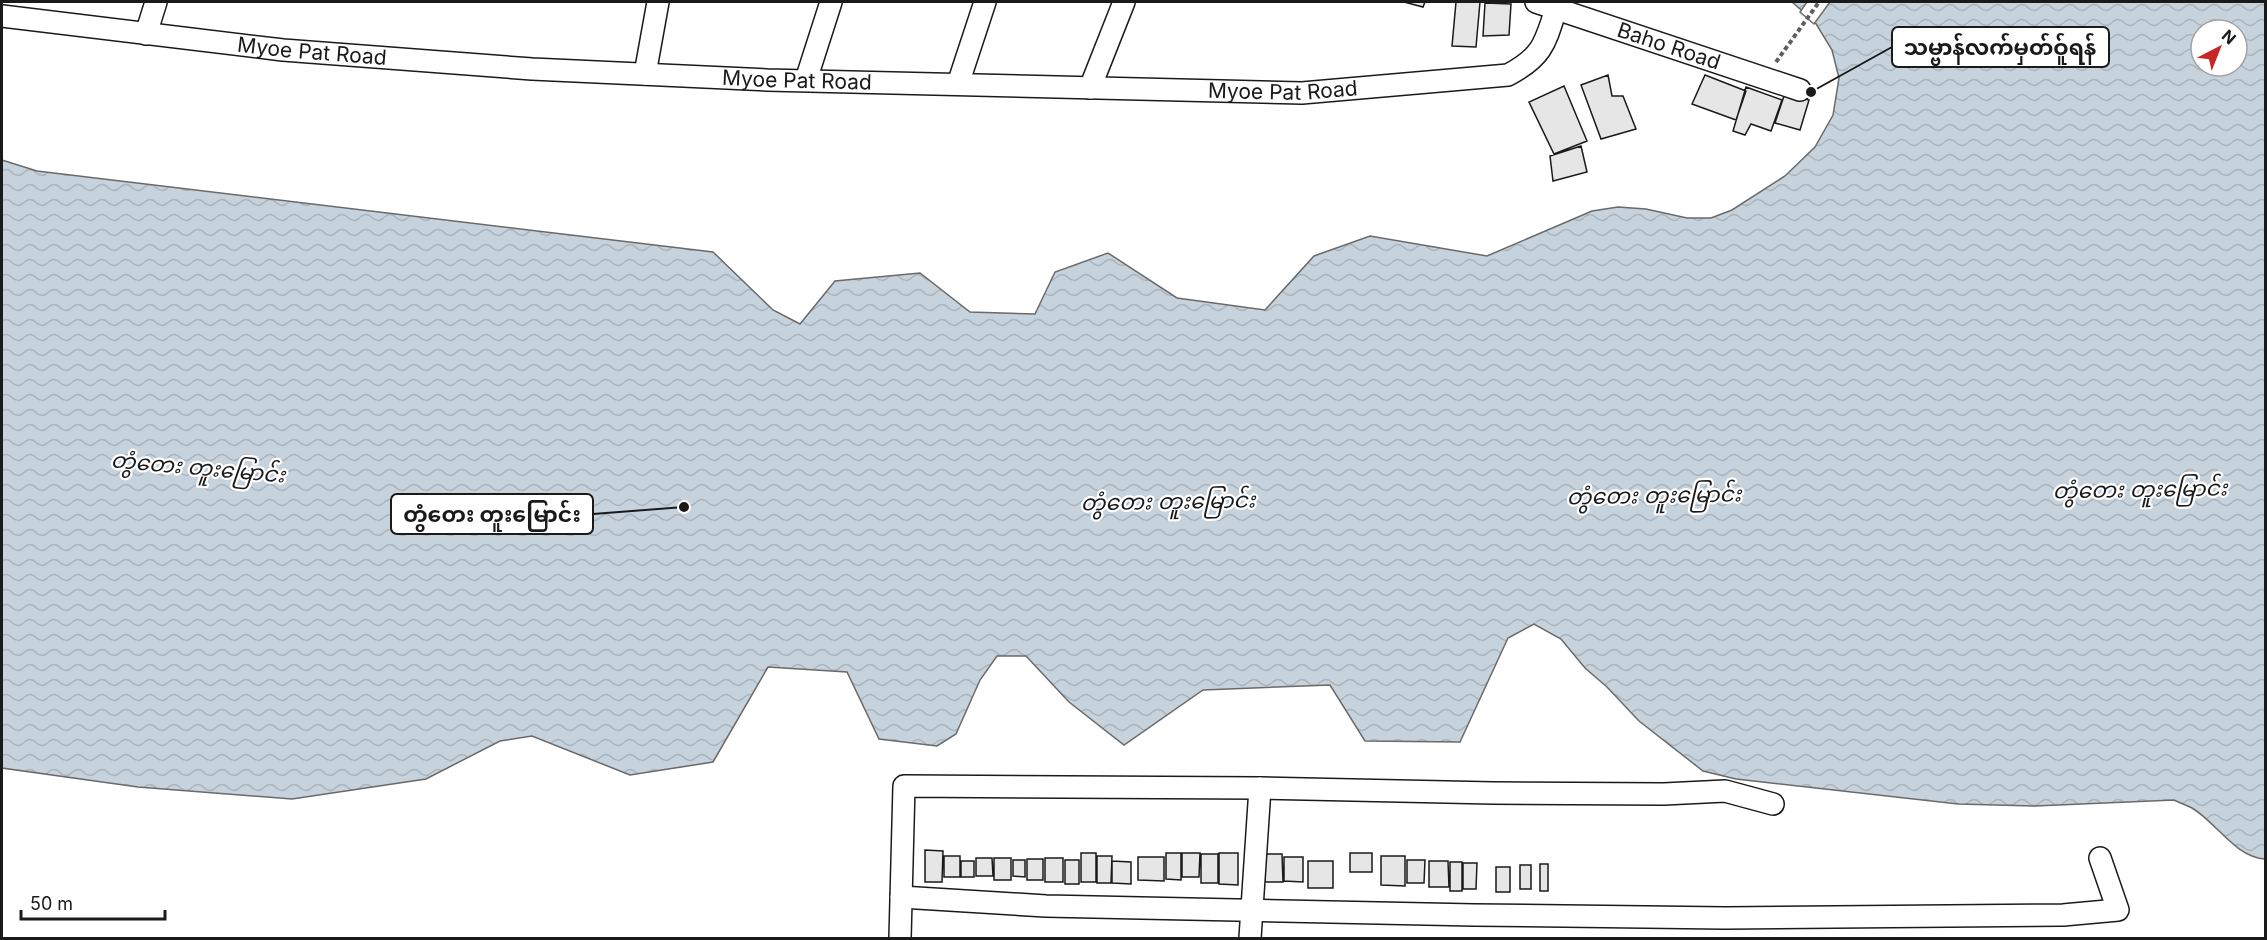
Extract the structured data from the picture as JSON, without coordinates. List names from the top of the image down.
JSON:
{
  "streets": {
    "street": ["Baho Road", "Myoe Pat Road"]
  },
  "crossings": [
    ["Baho Road", "Myoe Pat Road"]
  ],
  "water": ["တွံတေး တူးမြောင်း"],
  "places": ["သမ္ဗာန်လက်မှတ်ဝ်ူရန်", "တွံတေး တူးမြောင်း"],
  "scale_bar": "50 m",
  "north": "top right"
}
